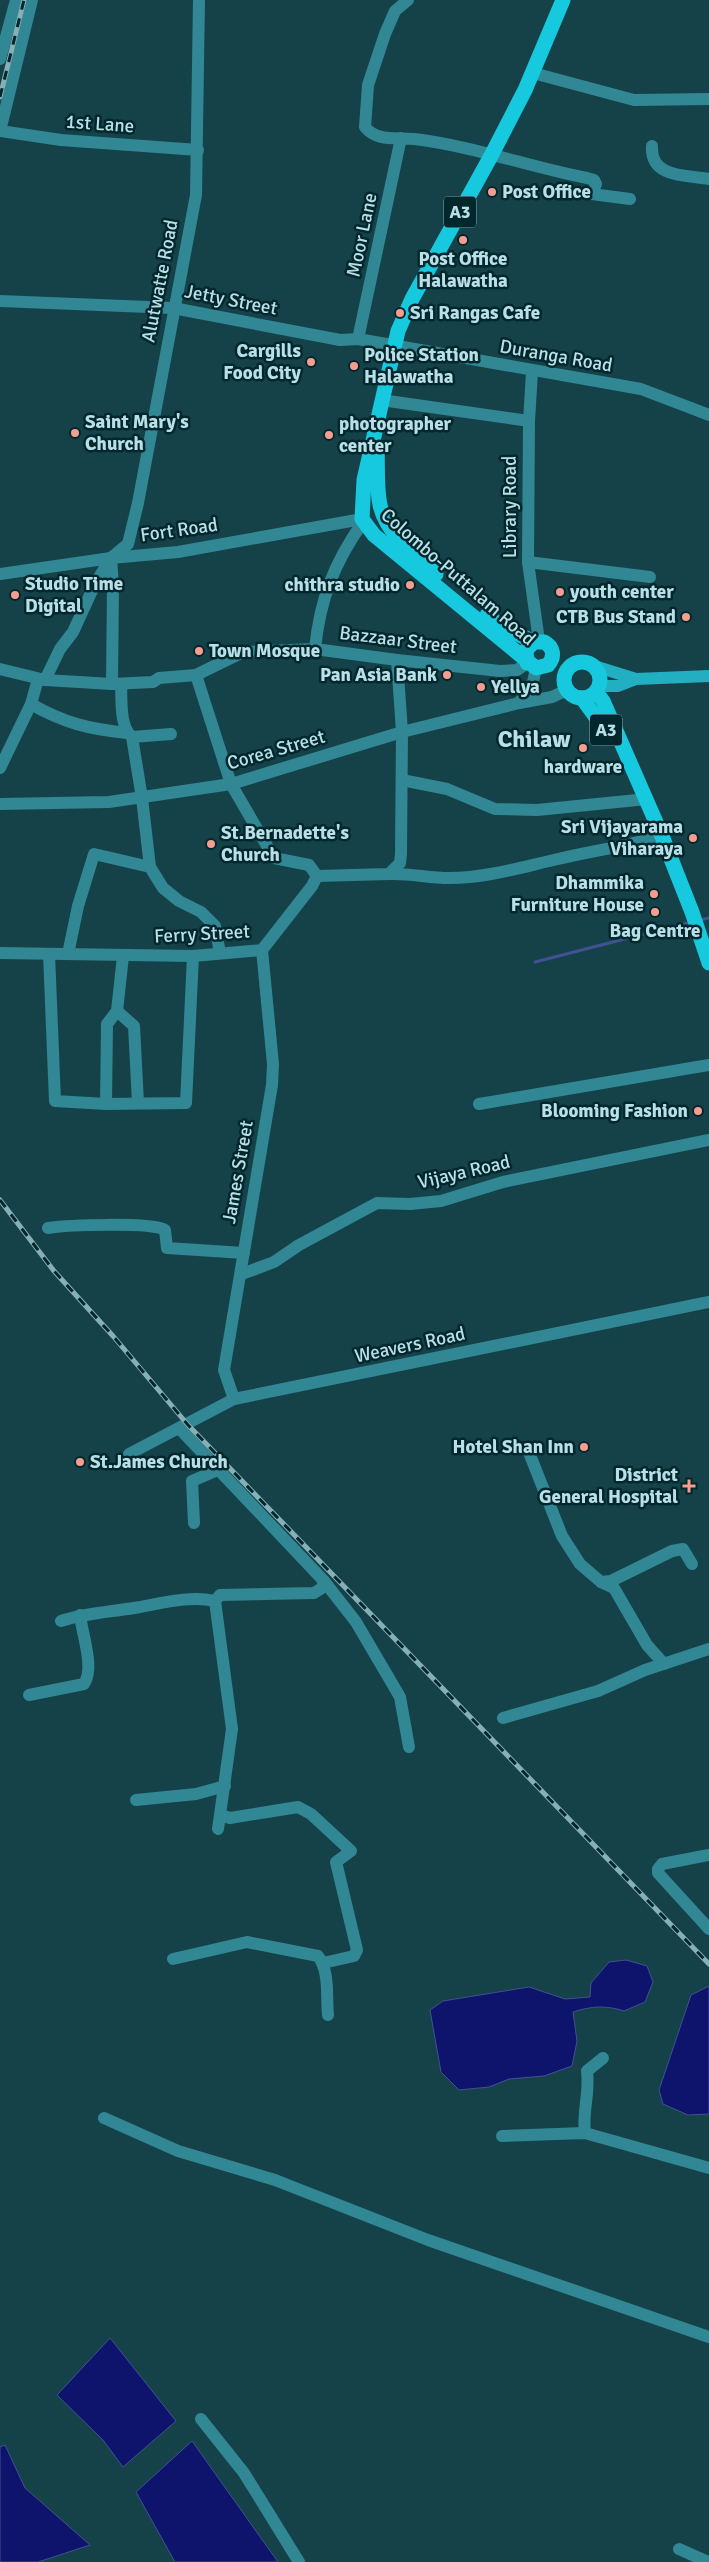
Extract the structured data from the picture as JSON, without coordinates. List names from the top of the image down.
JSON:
{
  "streets": {
    "highway": ["A3", "Colombo-Puttalam Road"],
    "street": [
      "1st Lane",
      "Moor Lane",
      "Alutwatte Road",
      "Jetty Street",
      "Duranga Road",
      "Library Road",
      "Fort Road",
      "Bazzaar Street",
      "Corea Street",
      "Ferry Street",
      "James Street",
      "Vijaya Road",
      "Weavers Road"
    ]
  },
  "crossings": [
    ["1st Lane", "Alutwatte Road"],
    ["A3", "Colombo-Puttalam Road"],
    ["A3", "Corea Street"],
    ["Moor Lane", "Jetty Street"],
    ["Alutwatte Road", "Jetty Street"],
    ["Alutwatte Road", "Fort Road"],
    ["Jetty Street", "Duranga Road"],
    ["Jetty Street", "Colombo-Puttalam Road"],
    ["Duranga Road", "Library Road"],
    ["Duranga Road", "Colombo-Puttalam Road"],
    ["Library Road", "Colombo-Puttalam Road"],
    ["Fort Road", "Colombo-Puttalam Road"],
    ["Colombo-Puttalam Road", "Bazzaar Street"],
    ["Colombo-Puttalam Road", "Corea Street"],
    ["Ferry Street", "James Street"],
    ["James Street", "Vijaya Road"],
    ["James Street", "Weavers Road"]
  ],
  "districts": ["Chilaw"],
  "places": {
    "other": [
      "Post Office",
      "Post Office Halawatha",
      "Sri Rangas Cafe",
      "Cargills Food City",
      "Police Station Halawatha",
      "Saint Mary's Church",
      "photographer center",
      "chithra studio",
      "youth center",
      "Studio Time Digital",
      "CTB Bus Stand",
      "Town Mosque",
      "Pan Asia Bank",
      "Yellya",
      "hardware",
      "Sri Vijayarama Viharaya",
      "St.Bernadette's Church",
      "Dhammika Furniture House",
      "Bag Centre",
      "Blooming Fashion",
      "Hotel Shan Inn",
      "St.James Church"
    ],
    "health": ["District General Hospital"]
  }
}
